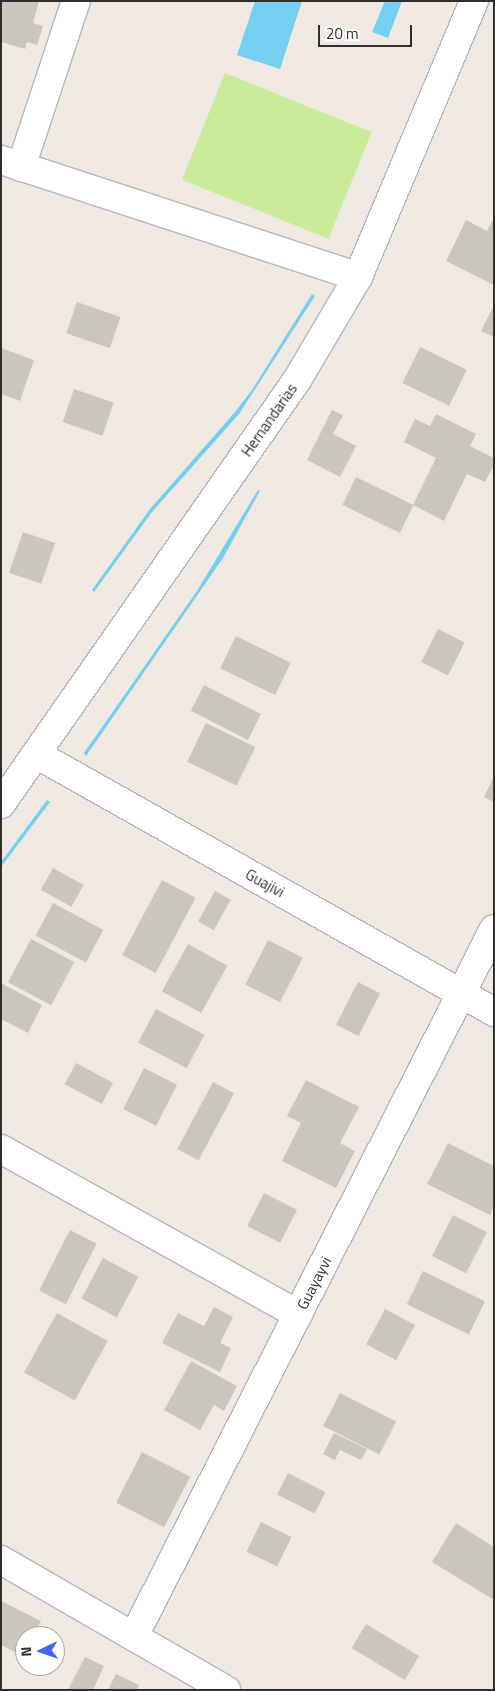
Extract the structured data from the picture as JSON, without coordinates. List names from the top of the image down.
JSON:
{
  "streets": {
    "street": ["Hernandarias", "Guajivi", "Guayayvi"]
  },
  "crossings": [
    ["Hernandarias", "Guajivi"],
    ["Guajivi", "Guayayvi"]
  ],
  "scale_bar": "20 m",
  "north": "left"
}
